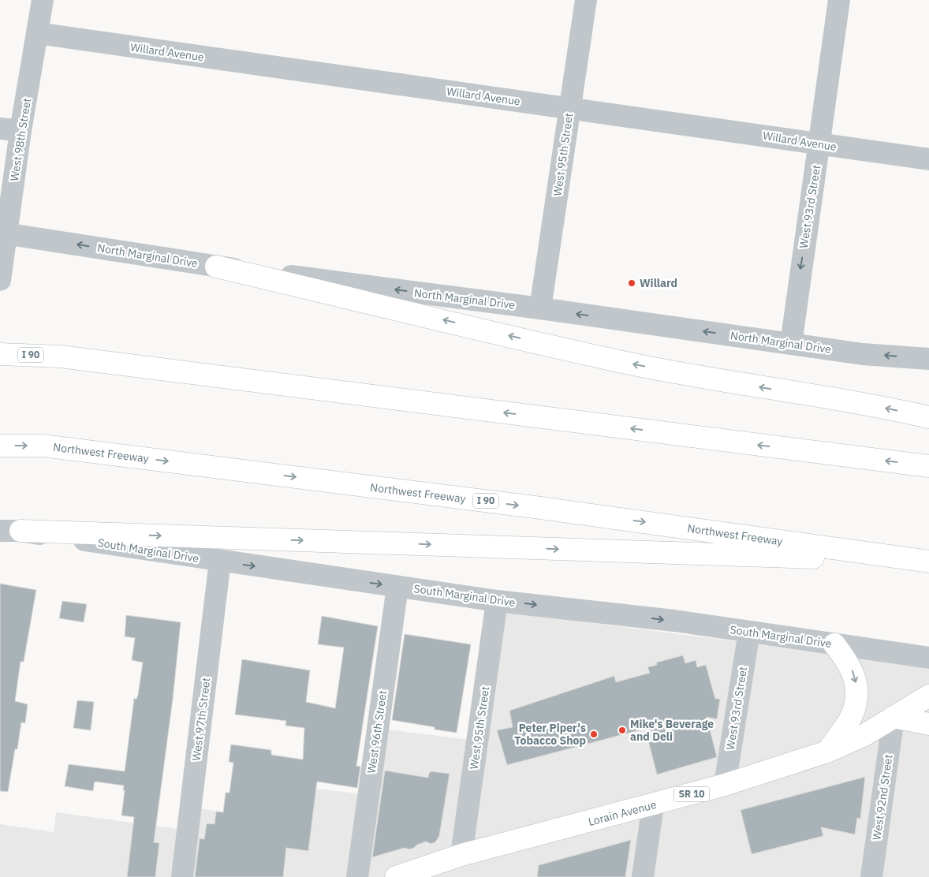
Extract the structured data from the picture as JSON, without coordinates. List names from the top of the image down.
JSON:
{
  "streets": {
    "main road": [
      "I 90",
      "Northwest Freeway",
      "SR 10",
      "Lorain Avenue"
    ],
    "street": [
      "Willard Avenue",
      "West 98th Street",
      "West 95th Street",
      "West 93rd Street",
      "North Marginal Drive",
      "South Marginal Drive",
      "West 97th Street",
      "West 96th Street",
      "West 92nd Street"
    ]
  },
  "crossings": [
    ["Willard Avenue", "West 98th Street"],
    ["Willard Avenue", "West 95th Street"],
    ["Willard Avenue", "West 93rd Street"],
    ["West 98th Street", "North Marginal Drive"],
    ["West 95th Street", "North Marginal Drive"],
    ["West 95th Street", "South Marginal Drive"],
    ["West 95th Street", "Lorain Avenue"],
    ["West 93rd Street", "North Marginal Drive"],
    ["West 93rd Street", "South Marginal Drive"],
    ["West 93rd Street", "Lorain Avenue"],
    ["South Marginal Drive", "West 97th Street"],
    ["South Marginal Drive", "West 96th Street"],
    ["West 92nd Street", "Lorain Avenue"]
  ],
  "one_way": ["West 93rd Street", "North Marginal Drive", "South Marginal Drive"],
  "places": ["Willard", "Mike's Beverage and Deli", "Peter Piper's Tobacco Shop"]
}
